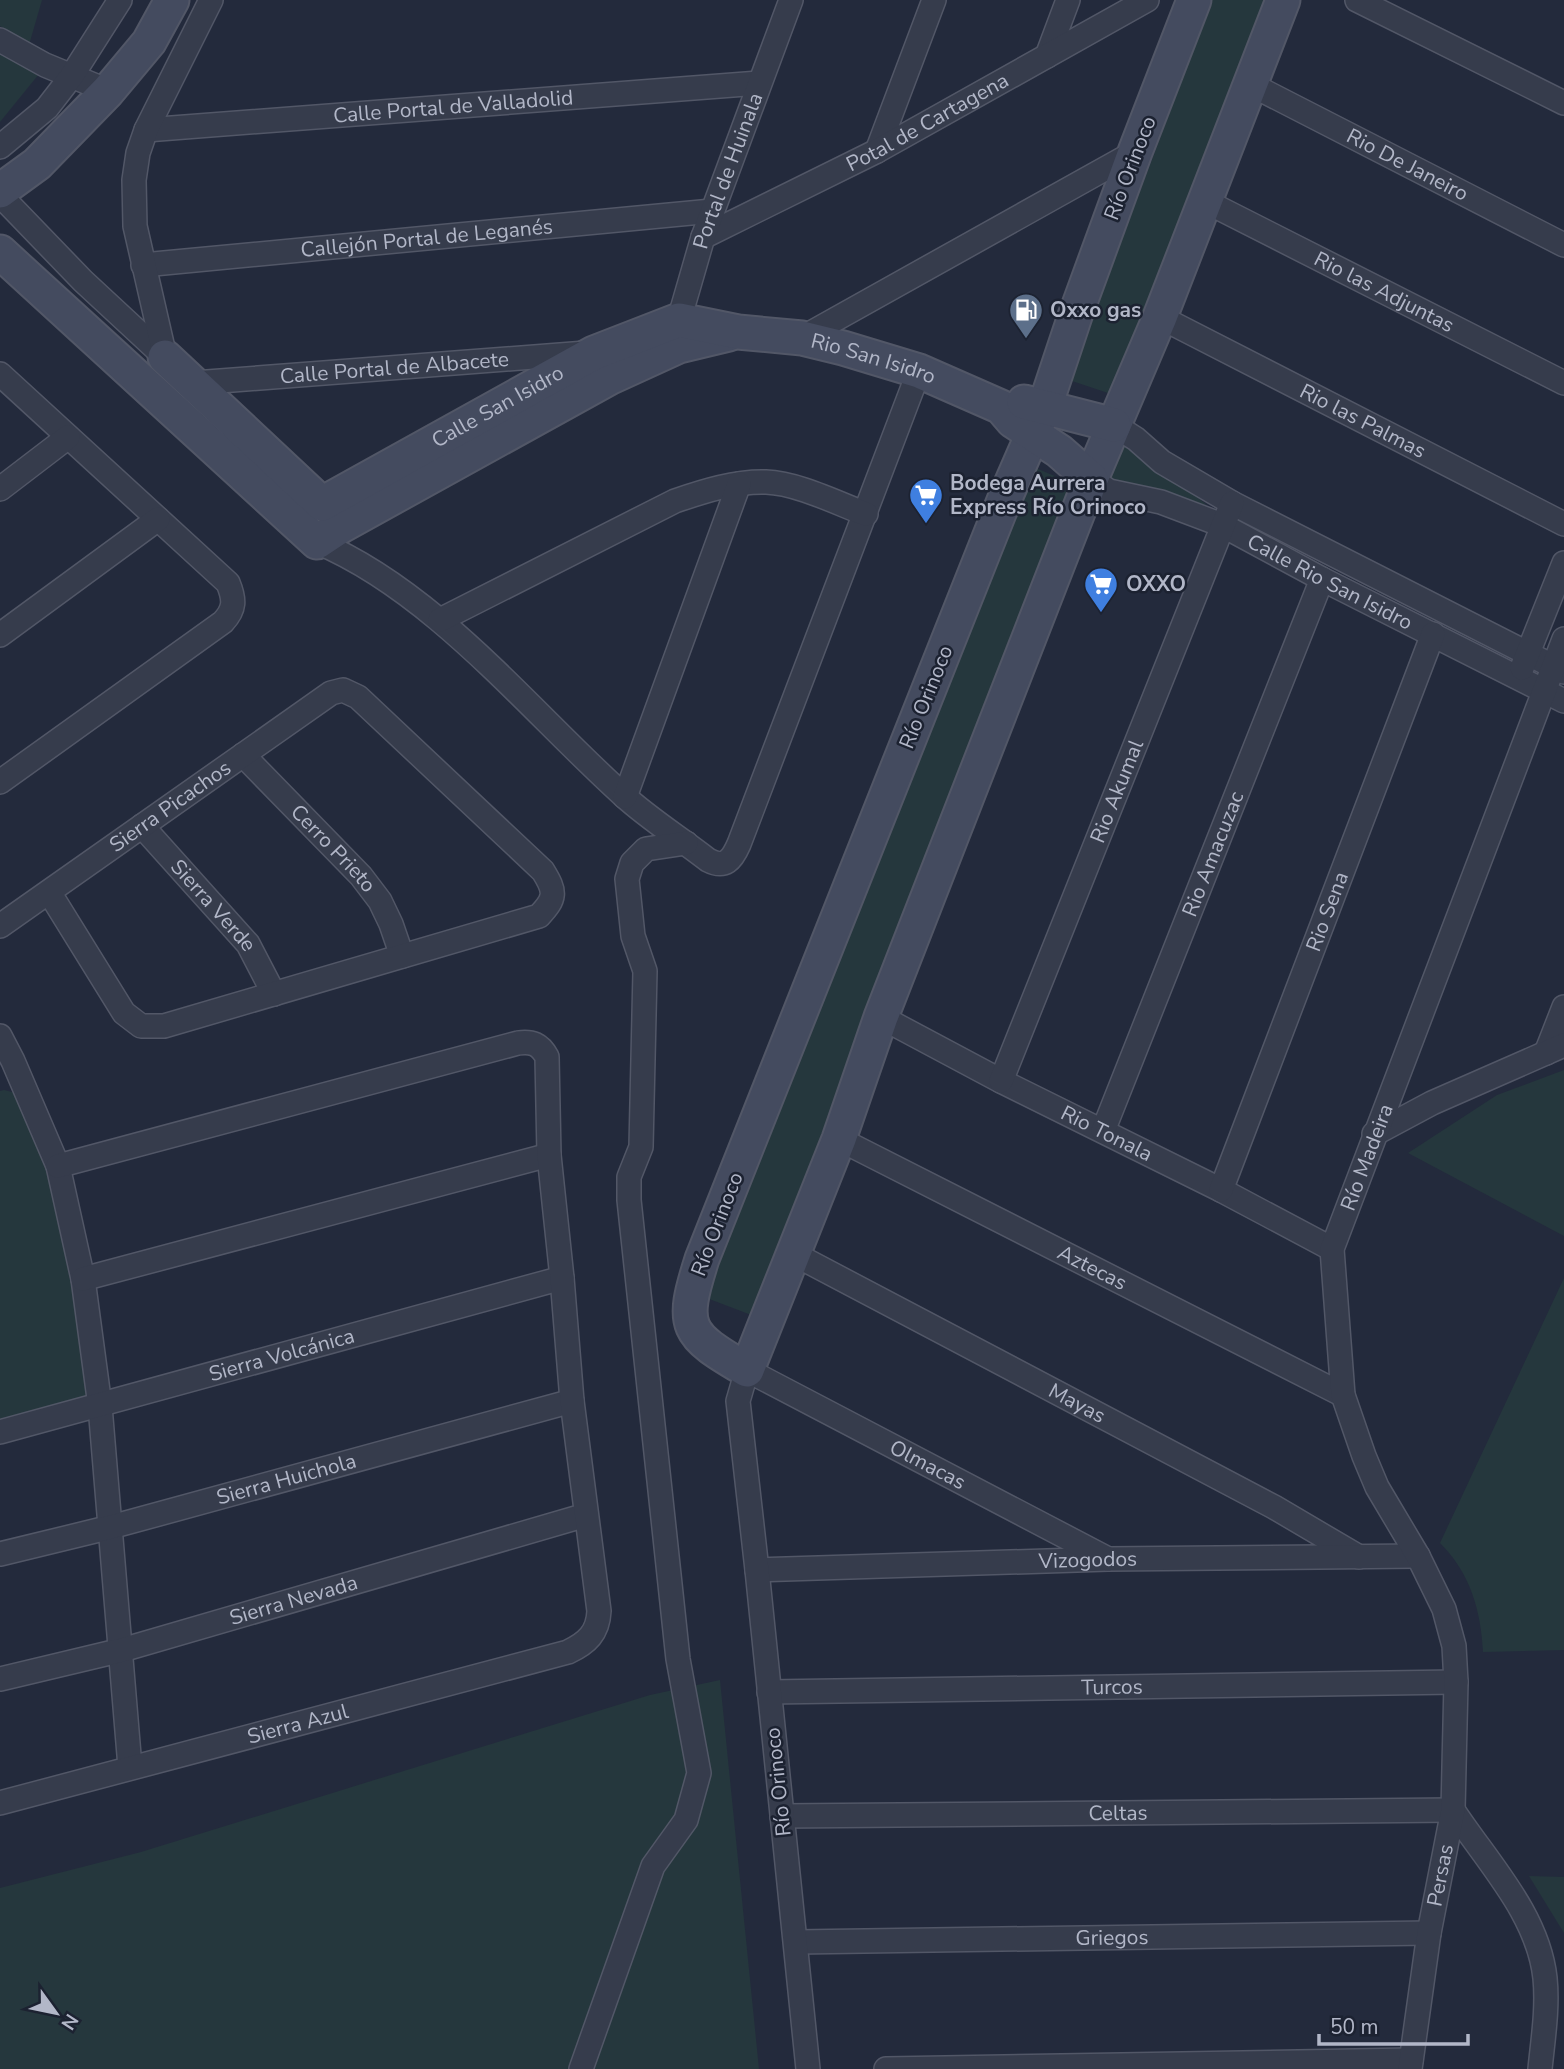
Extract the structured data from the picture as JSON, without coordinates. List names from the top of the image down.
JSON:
{
  "streets": {
    "street": [
      "Calle Portal de Valladolid",
      "Potal de Cartagena",
      "Rio De Janeiro",
      "Río Orinoco",
      "Portal de Huinala",
      "Callejón Portal de Leganés",
      "Rio las Adjuntas",
      "Rio San Isidro",
      "Calle Portal de Albacete",
      "Calle San Isidro",
      "Rio las Palmas",
      "Calle Rio San Isidro",
      "Rio Akumal",
      "Sierra Picachos",
      "Cerro Prieto",
      "Rio Amacuzac",
      "Sierra Verde",
      "Rio Sena",
      "Rio Tonala",
      "Río Madeira",
      "Aztecas",
      "Sierra Volcánica",
      "Mayas",
      "Olmacas",
      "Sierra Huichola",
      "Vizogodos",
      "Sierra Nevada",
      "Turcos",
      "Sierra Azul",
      "Celtas",
      "Persas",
      "Griegos"
    ]
  },
  "crossings": [
    ["Calle Portal de Valladolid", "Portal de Huinala"],
    ["Potal de Cartagena", "Portal de Huinala"],
    ["Rio De Janeiro", "Río Orinoco"],
    ["Río Orinoco", "Rio las Adjuntas"],
    ["Río Orinoco", "Rio San Isidro"],
    ["Río Orinoco", "Rio las Palmas"],
    ["Río Orinoco", "Calle Rio San Isidro"],
    ["Río Orinoco", "Rio Tonala"],
    ["Río Orinoco", "Aztecas"],
    ["Río Orinoco", "Mayas"],
    ["Río Orinoco", "Olmacas"],
    ["Río Orinoco", "Vizogodos"],
    ["Río Orinoco", "Turcos"],
    ["Río Orinoco", "Celtas"],
    ["Río Orinoco", "Griegos"],
    ["Portal de Huinala", "Callejón Portal de Leganés"],
    ["Portal de Huinala", "Rio San Isidro"],
    ["Portal de Huinala", "Calle San Isidro"],
    ["Rio San Isidro", "Calle San Isidro"],
    ["Rio San Isidro", "Calle Rio San Isidro"],
    ["Calle Portal de Albacete", "Calle San Isidro"],
    ["Calle Rio San Isidro", "Rio Akumal"],
    ["Calle Rio San Isidro", "Rio Amacuzac"],
    ["Calle Rio San Isidro", "Rio Sena"],
    ["Calle Rio San Isidro", "Río Madeira"],
    ["Rio Akumal", "Rio Tonala"],
    ["Sierra Picachos", "Cerro Prieto"],
    ["Sierra Picachos", "Sierra Verde"],
    ["Rio Amacuzac", "Rio Tonala"],
    ["Rio Sena", "Rio Tonala"],
    ["Rio Tonala", "Río Madeira"],
    ["Río Madeira", "Aztecas"],
    ["Río Madeira", "Vizogodos"],
    ["Río Madeira", "Turcos"],
    ["Río Madeira", "Persas"],
    ["Mayas", "Vizogodos"],
    ["Olmacas", "Vizogodos"],
    ["Sierra Nevada", "Sierra Azul"],
    ["Turcos", "Persas"],
    ["Celtas", "Persas"],
    ["Persas", "Griegos"]
  ],
  "places": {
    "fuel station": ["Oxxo gas"],
    "supermarket": ["Bodega Aurrera Express Río Orinoco", "OXXO"]
  },
  "scale_bar": "50 m",
  "north": "bottom right"
}
